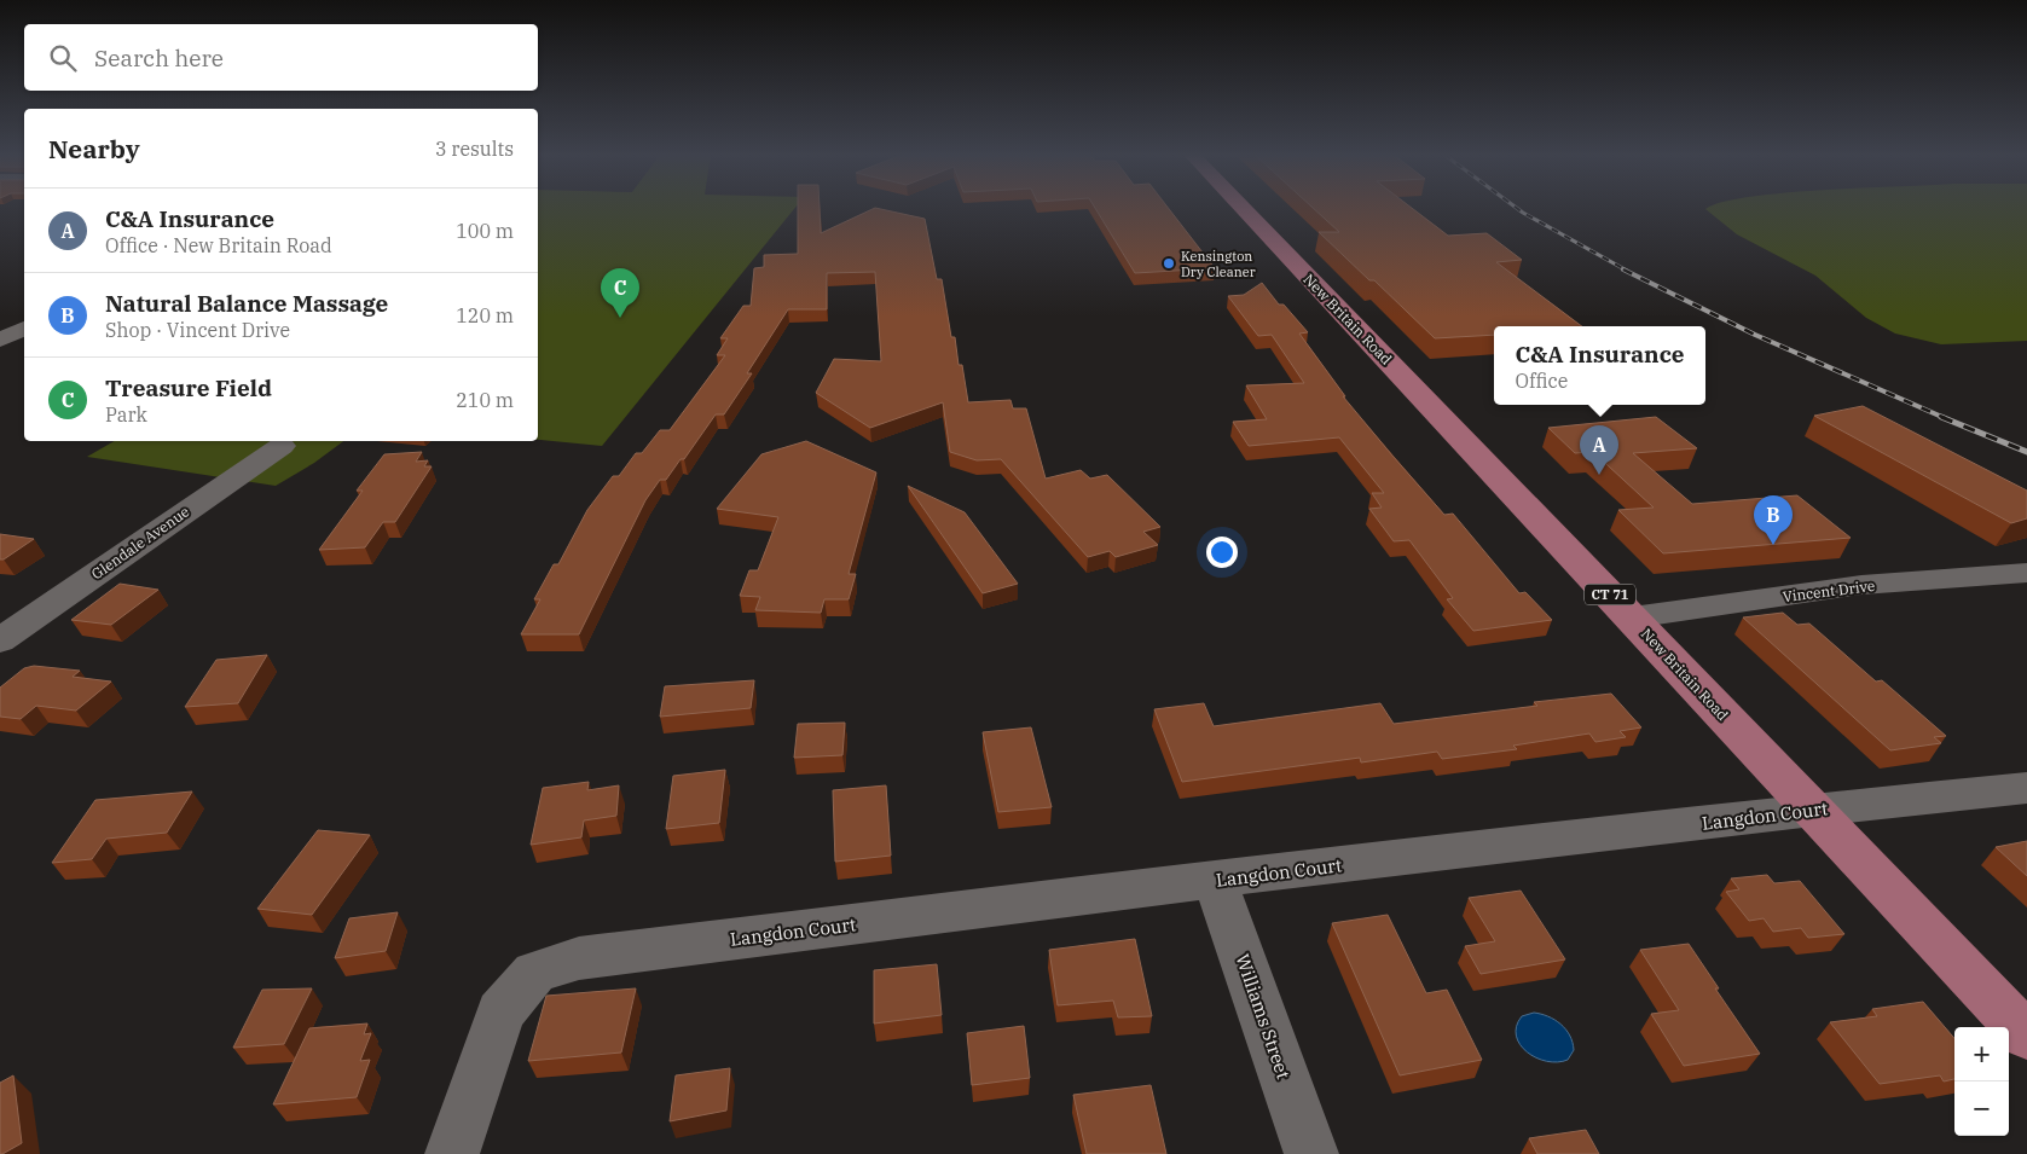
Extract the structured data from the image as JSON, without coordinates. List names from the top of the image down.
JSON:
{
  "streets": {
    "main road": ["New Britain Road", "CT 71"],
    "street": [
      "Glendale Avenue",
      "Vincent Drive",
      "Langdon Court",
      "Williams Street"
    ]
  },
  "crossings": [
    ["New Britain Road", "Vincent Drive"],
    ["New Britain Road", "Langdon Court"],
    ["Langdon Court", "Williams Street"]
  ],
  "places": ["Kensington Dry Cleaner"],
  "page": {
    "search": "Search here",
    "heading": ["Nearby", "3 results"],
    "list": [
      {
        "mark": "A",
        "name": "C&A Insurance",
        "note": "Office · New Britain Road",
        "value": "100 m"
      },
      {
        "mark": "B",
        "name": "Natural Balance Massage",
        "note": "Shop · Vincent Drive",
        "value": "120 m"
      },
      {
        "mark": "C",
        "name": "Treasure Field",
        "note": "Park",
        "value": "210 m"
      }
    ],
    "pins": ["C", "A", "B"],
    "popup": ["C&A Insurance", "Office"],
    "map_buttons": ["+", "−"]
  }
}
